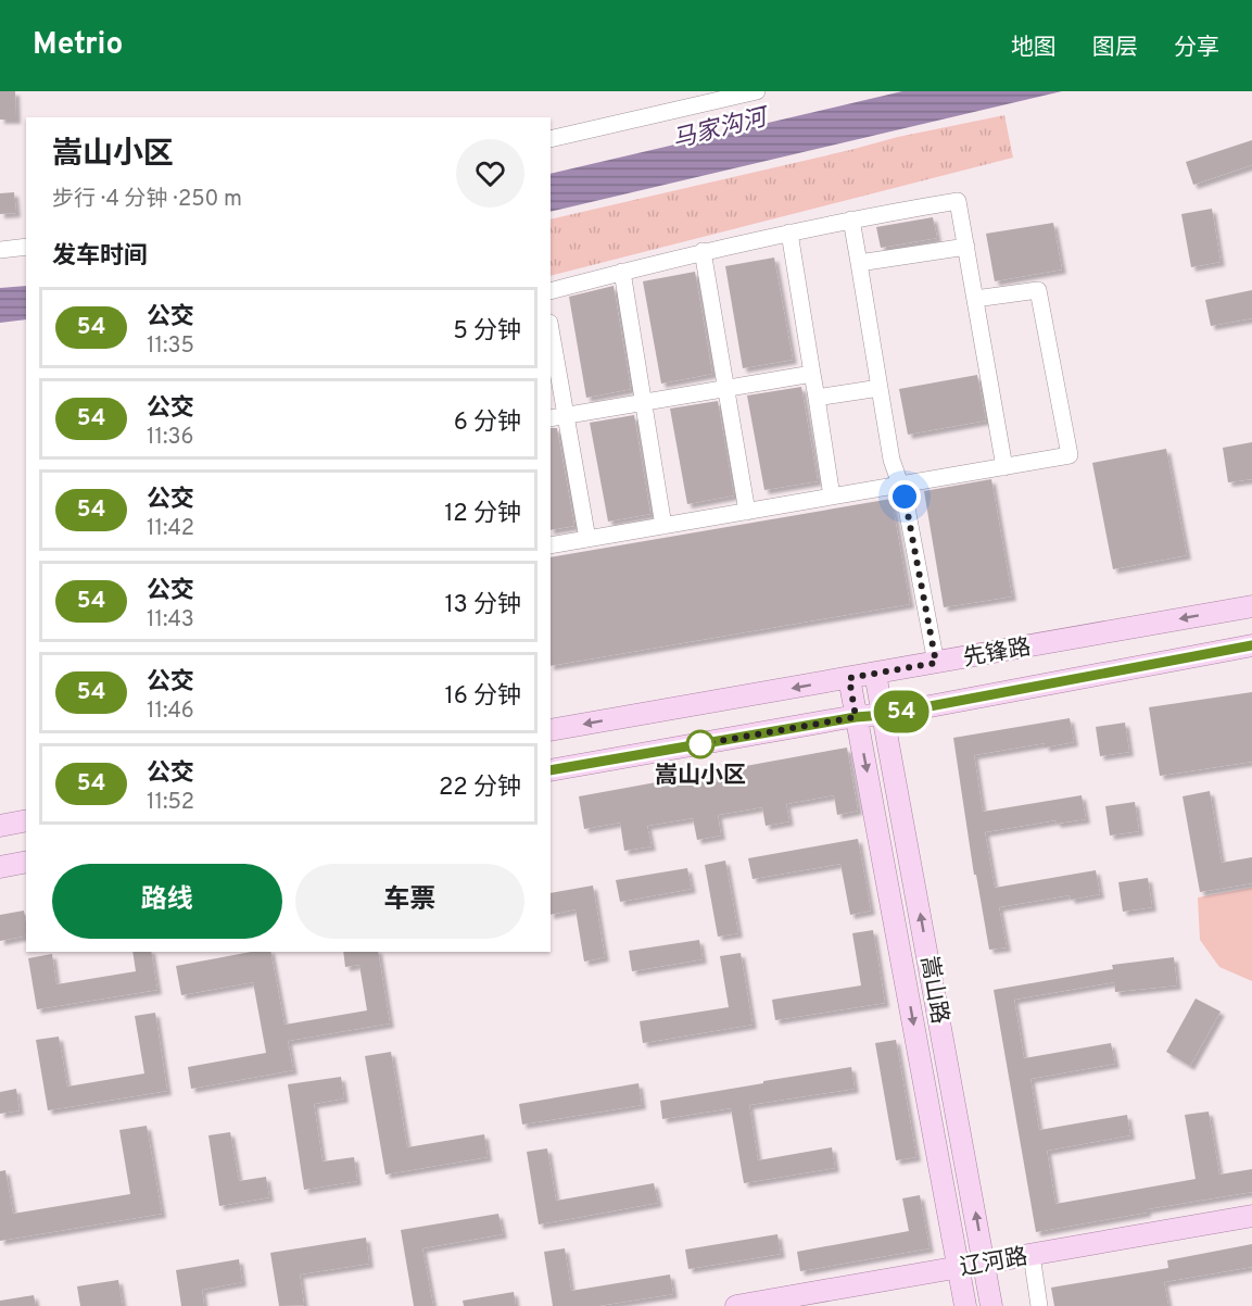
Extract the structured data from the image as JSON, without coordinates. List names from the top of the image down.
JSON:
{
  "streets": {
    "main road": ["先锋路", "嵩山路", "辽河路"]
  },
  "crossings": [
    ["先锋路", "嵩山路"],
    ["嵩山路", "辽河路"]
  ],
  "water": ["马家沟河"],
  "places": ["嵩山小区"],
  "lines": ["bus line 54"],
  "page": {
    "header": "Metrio",
    "nav": ["地图", "图层", "分享"],
    "on_map": "54",
    "heading": [
      ["嵩山小区", "步行 · 4 分钟 · 250 m"],
      "发车时间"
    ],
    "list": [
      {
        "mark": "54",
        "name": "公交",
        "note": "11:35",
        "value": "5 分钟"
      },
      {
        "mark": "54",
        "name": "公交",
        "note": "11:36",
        "value": "6 分钟"
      },
      {
        "mark": "54",
        "name": "公交",
        "note": "11:42",
        "value": "12 分钟"
      },
      {
        "mark": "54",
        "name": "公交",
        "note": "11:43",
        "value": "13 分钟"
      },
      {
        "mark": "54",
        "name": "公交",
        "note": "11:46",
        "value": "16 分钟"
      },
      {
        "mark": "54",
        "name": "公交",
        "note": "11:52",
        "value": "22 分钟"
      }
    ],
    "buttons": ["路线", "车票"]
  }
}
